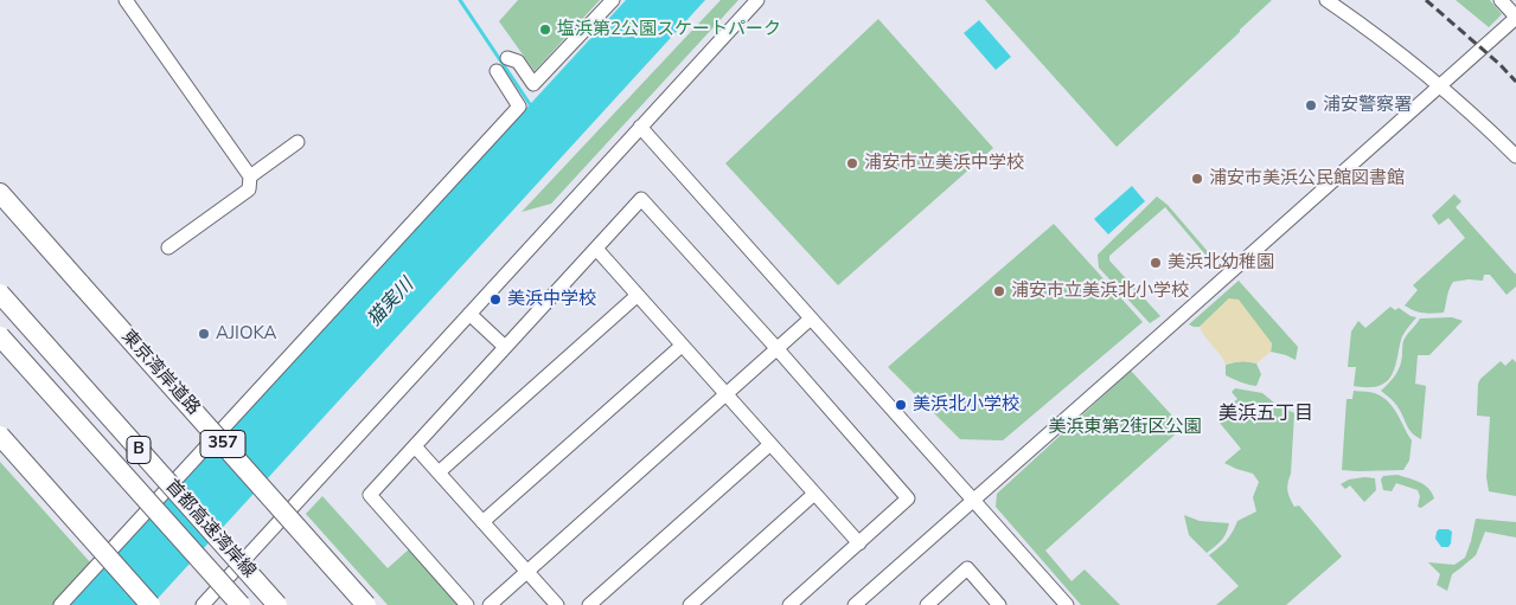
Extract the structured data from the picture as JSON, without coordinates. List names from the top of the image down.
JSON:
{
  "streets": {
    "highway": [
      "東京湾岸道路",
      "357",
      "B",
      "首都高速湾岸線"
    ]
  },
  "districts": ["美浜五丁目"],
  "water": ["猫実川"],
  "parks": ["美浜東第2街区公園"],
  "places": [
    "塩浜第2公園スケートパーク",
    "浦安警察署",
    "浦安市立美浜中学校",
    "浦安市美浜公民館図書館",
    "美浜北幼稚園",
    "浦安市立美浜北小学校",
    "美浜中学校",
    "AJIOKA",
    "美浜北小学校"
  ]
}
